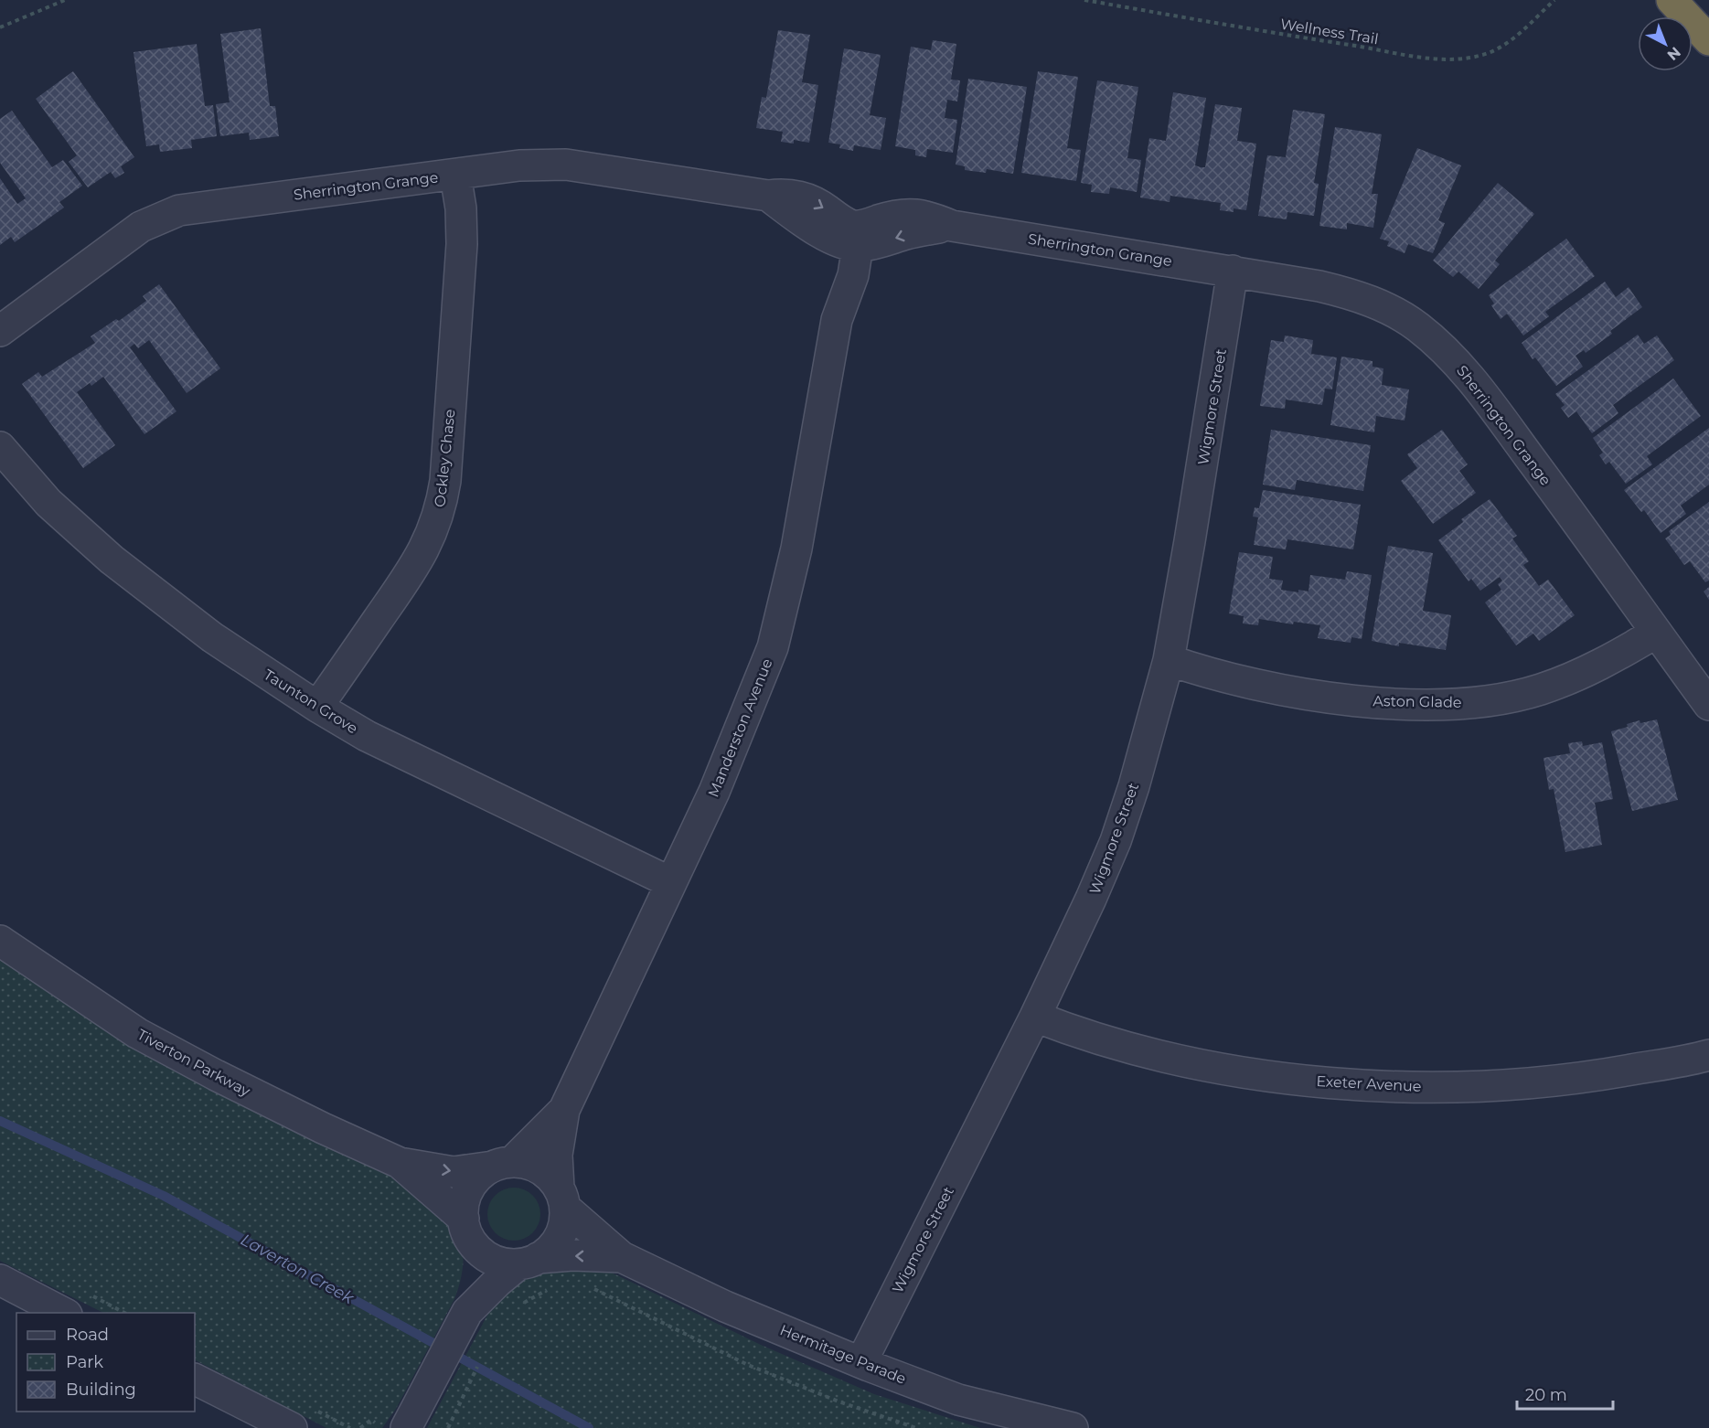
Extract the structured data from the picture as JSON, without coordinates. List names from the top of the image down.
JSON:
{
  "streets": {
    "street": [
      "Sherrington Grange",
      "Wigmore Street",
      "Ockley Chase",
      "Taunton Grove",
      "Aston Glade",
      "Manderston Avenue",
      "Tiverton Parkway",
      "Exeter Avenue",
      "Hermitage Parade"
    ],
    "path": ["Wellness Trail"]
  },
  "crossings": [
    ["Sherrington Grange", "Wigmore Street"],
    ["Sherrington Grange", "Ockley Chase"],
    ["Sherrington Grange", "Aston Glade"],
    ["Sherrington Grange", "Manderston Avenue"],
    ["Wigmore Street", "Aston Glade"],
    ["Wigmore Street", "Exeter Avenue"],
    ["Wigmore Street", "Hermitage Parade"],
    ["Ockley Chase", "Taunton Grove"],
    ["Taunton Grove", "Manderston Avenue"],
    ["Manderston Avenue", "Tiverton Parkway"],
    ["Manderston Avenue", "Hermitage Parade"],
    ["Tiverton Parkway", "Hermitage Parade"]
  ],
  "water": ["Laverton Creek"],
  "legend": ["Road", "Park", "Building"],
  "scale_bar": "20 m",
  "north": "bottom right"
}
